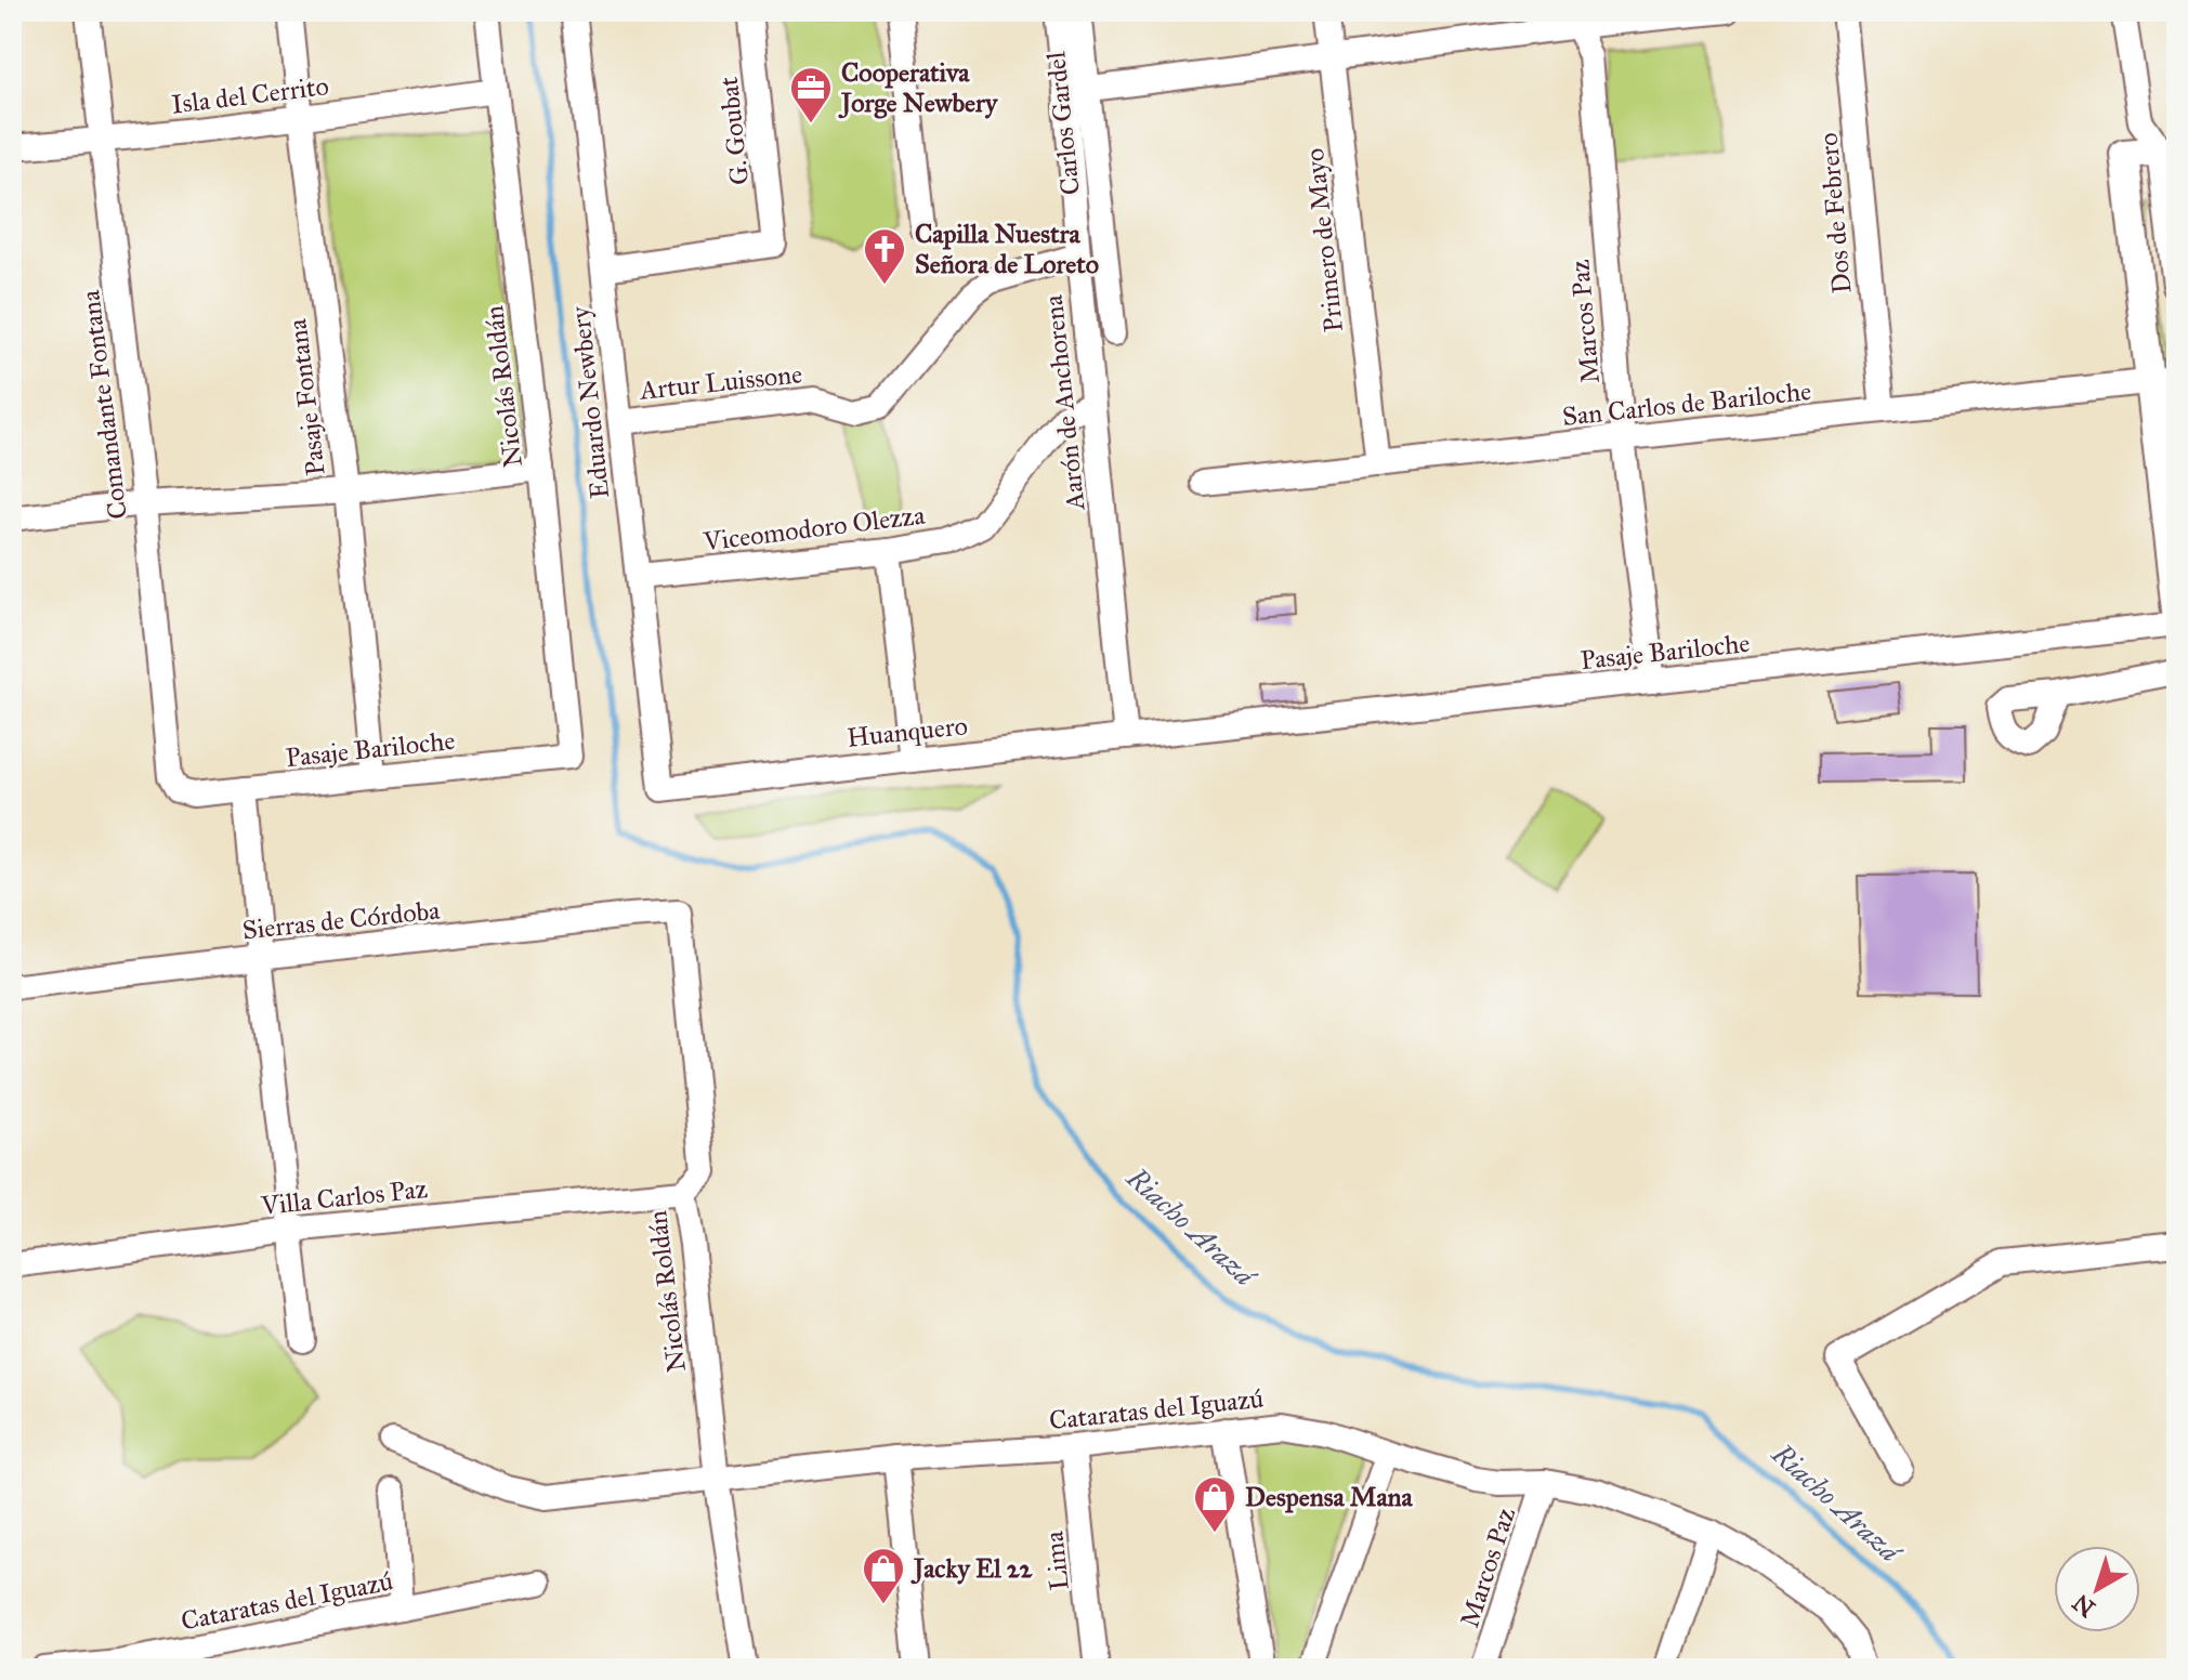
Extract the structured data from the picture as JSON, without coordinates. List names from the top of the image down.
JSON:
{
  "streets": {
    "street": [
      "Isla del Cerrito",
      "Carlos Gardel",
      "G. Goubat",
      "Dos de Febrero",
      "Primero de Mayo",
      "Marcos Paz",
      "Artur Luissone",
      "Nicolás Roldán",
      "Pasaje Fontana",
      "Eduardo Newbery",
      "Aarón de Anchorena",
      "San Carlos de Bariloche",
      "Comandante Fontana",
      "Viceomodoro Olezza",
      "Pasaje Bariloche",
      "Huanquero",
      "Sierras de Córdoba",
      "Villa Carlos Paz",
      "Cataratas del Iguazú",
      "Lima"
    ]
  },
  "crossings": [
    ["Isla del Cerrito", "Nicolás Roldán"],
    ["Isla del Cerrito", "Pasaje Fontana"],
    ["Isla del Cerrito", "Comandante Fontana"],
    ["Carlos Gardel", "Aarón de Anchorena"],
    ["G. Goubat", "Eduardo Newbery"],
    ["Dos de Febrero", "San Carlos de Bariloche"],
    ["Primero de Mayo", "San Carlos de Bariloche"],
    ["Marcos Paz", "San Carlos de Bariloche"],
    ["Marcos Paz", "Pasaje Bariloche"],
    ["Marcos Paz", "Cataratas del Iguazú"],
    ["Artur Luissone", "Eduardo Newbery"],
    ["Artur Luissone", "Aarón de Anchorena"],
    ["Nicolás Roldán", "Pasaje Bariloche"],
    ["Nicolás Roldán", "Sierras de Córdoba"],
    ["Nicolás Roldán", "Villa Carlos Paz"],
    ["Nicolás Roldán", "Cataratas del Iguazú"],
    ["Pasaje Fontana", "Pasaje Bariloche"],
    ["Eduardo Newbery", "Viceomodoro Olezza"],
    ["Eduardo Newbery", "Huanquero"],
    ["Aarón de Anchorena", "Viceomodoro Olezza"],
    ["Aarón de Anchorena", "Huanquero"],
    ["Comandante Fontana", "Pasaje Bariloche"],
    ["Pasaje Bariloche", "Huanquero"],
    ["Cataratas del Iguazú", "Lima"]
  ],
  "water": ["Riacho Arazá"],
  "places": {
    "office": ["Cooperativa Jorge Newbery"],
    "church": ["Capilla Nuestra Señora de Loreto"],
    "shop": ["Despensa Mana", "Jacky El 22"]
  },
  "north": "bottom left"
}
